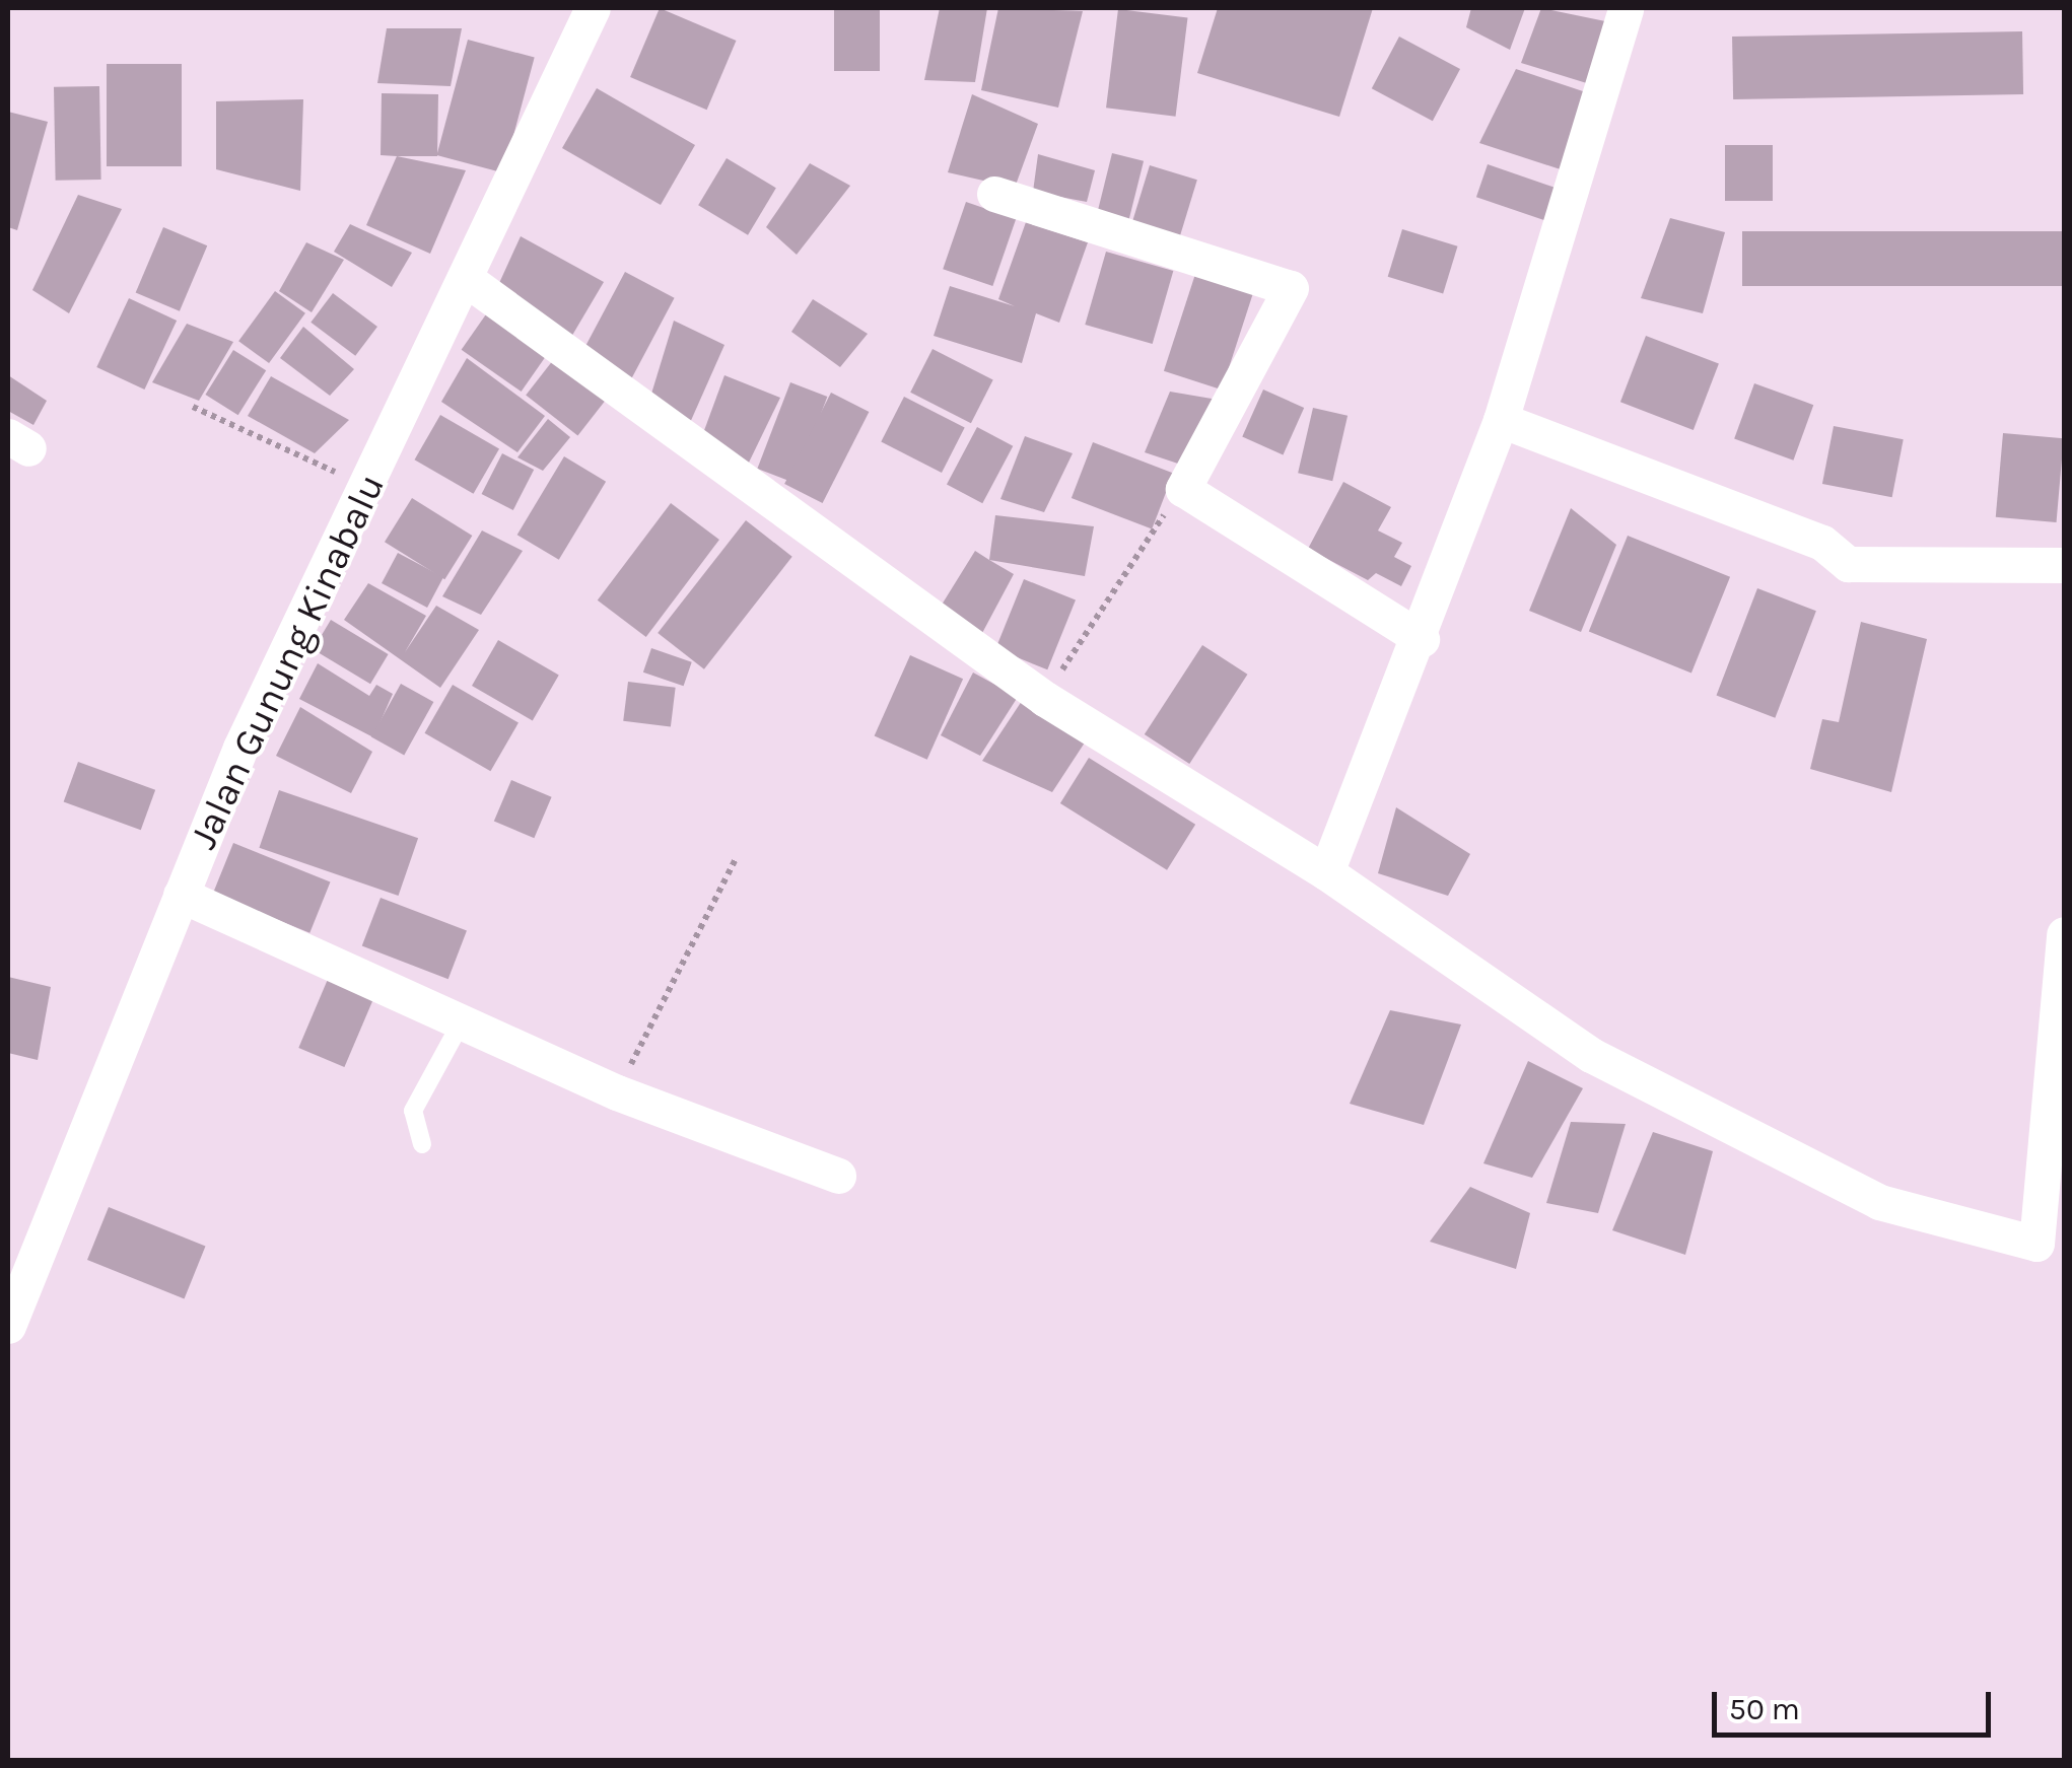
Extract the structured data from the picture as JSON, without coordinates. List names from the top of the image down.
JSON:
{
  "streets": {
    "street": ["Jalan Gunung Kinabalu"]
  },
  "scale_bar": "50 m"
}
